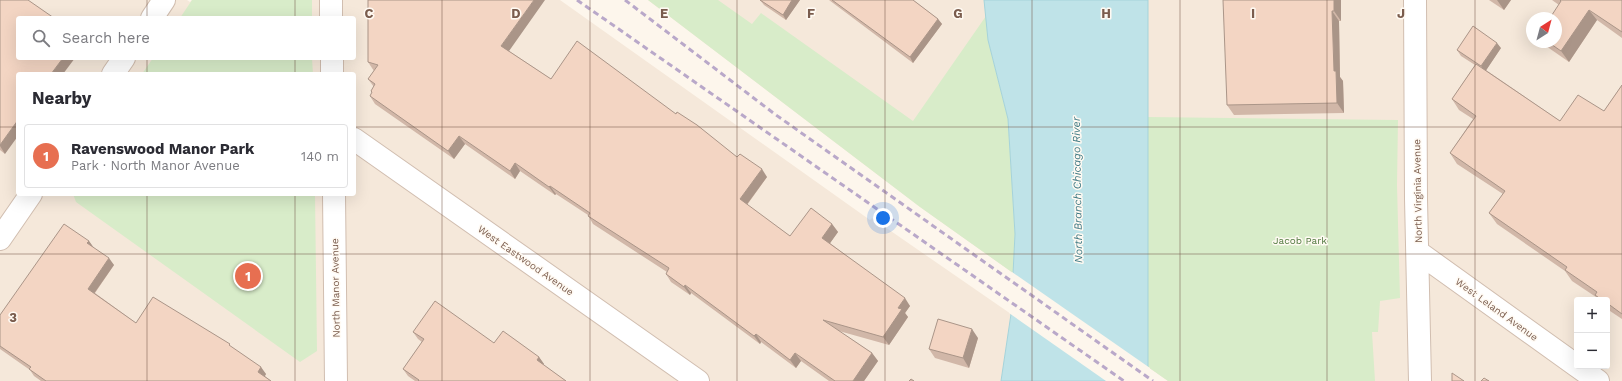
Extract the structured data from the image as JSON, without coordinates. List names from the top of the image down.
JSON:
{
  "streets": {
    "street": [
      "North Virginia Avenue",
      "West Eastwood Avenue",
      "North Manor Avenue",
      "West Leland Avenue"
    ]
  },
  "crossings": [
    ["North Virginia Avenue", "West Leland Avenue"]
  ],
  "water": ["North Branch Chicago River"],
  "parks": ["Jacob Park"],
  "north": "top right",
  "page": {
    "search": "Search here",
    "heading": "Nearby",
    "list": [
      {
        "mark": "1",
        "name": "Ravenswood Manor Park",
        "note": "Park · North Manor Avenue",
        "value": "140 m"
      }
    ],
    "pins": "1",
    "map_buttons": ["+", "−"]
  },
  "grid": {
    "columns": [
      "C",
      "D",
      "E",
      "F",
      "G",
      "H",
      "I",
      "J"
    ],
    "rows": ["3"]
  }
}
